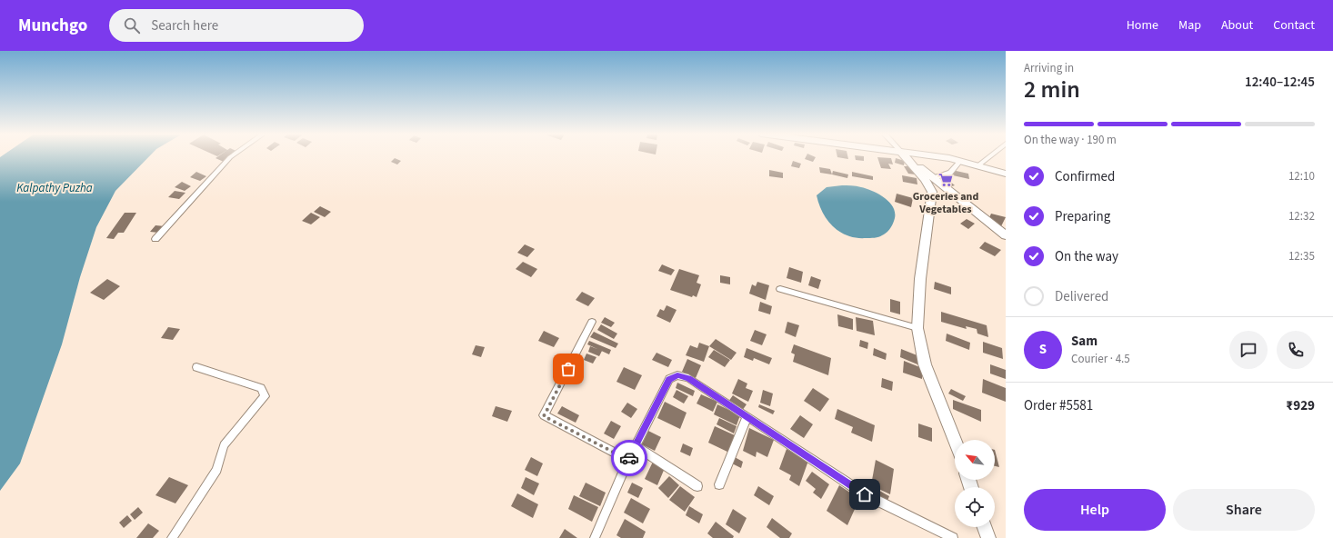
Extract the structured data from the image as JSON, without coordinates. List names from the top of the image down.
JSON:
{
  "water": ["Kalpathy Puzha"],
  "places": {
    "supermarket": ["Groceries and Vegetables"]
  },
  "north": "top left",
  "page": {
    "header": "Munchgo",
    "search": "Search here",
    "nav": [
      "Home",
      "Map",
      "About",
      "Contact"
    ],
    "heading": ["2 min", "Arriving in", "12:40–12:45"],
    "panel": [
      "Sam",
      "Courier · 4.5",
      "Order #5581",
      "₹929"
    ],
    "bar": "On the way · 190 m",
    "list": [
      ["Confirmed", "12:10"],
      ["Preparing", "12:32"],
      ["On the way", "12:35"],
      "Delivered"
    ],
    "round": "S",
    "buttons": ["Help", "Share"]
  }
}
